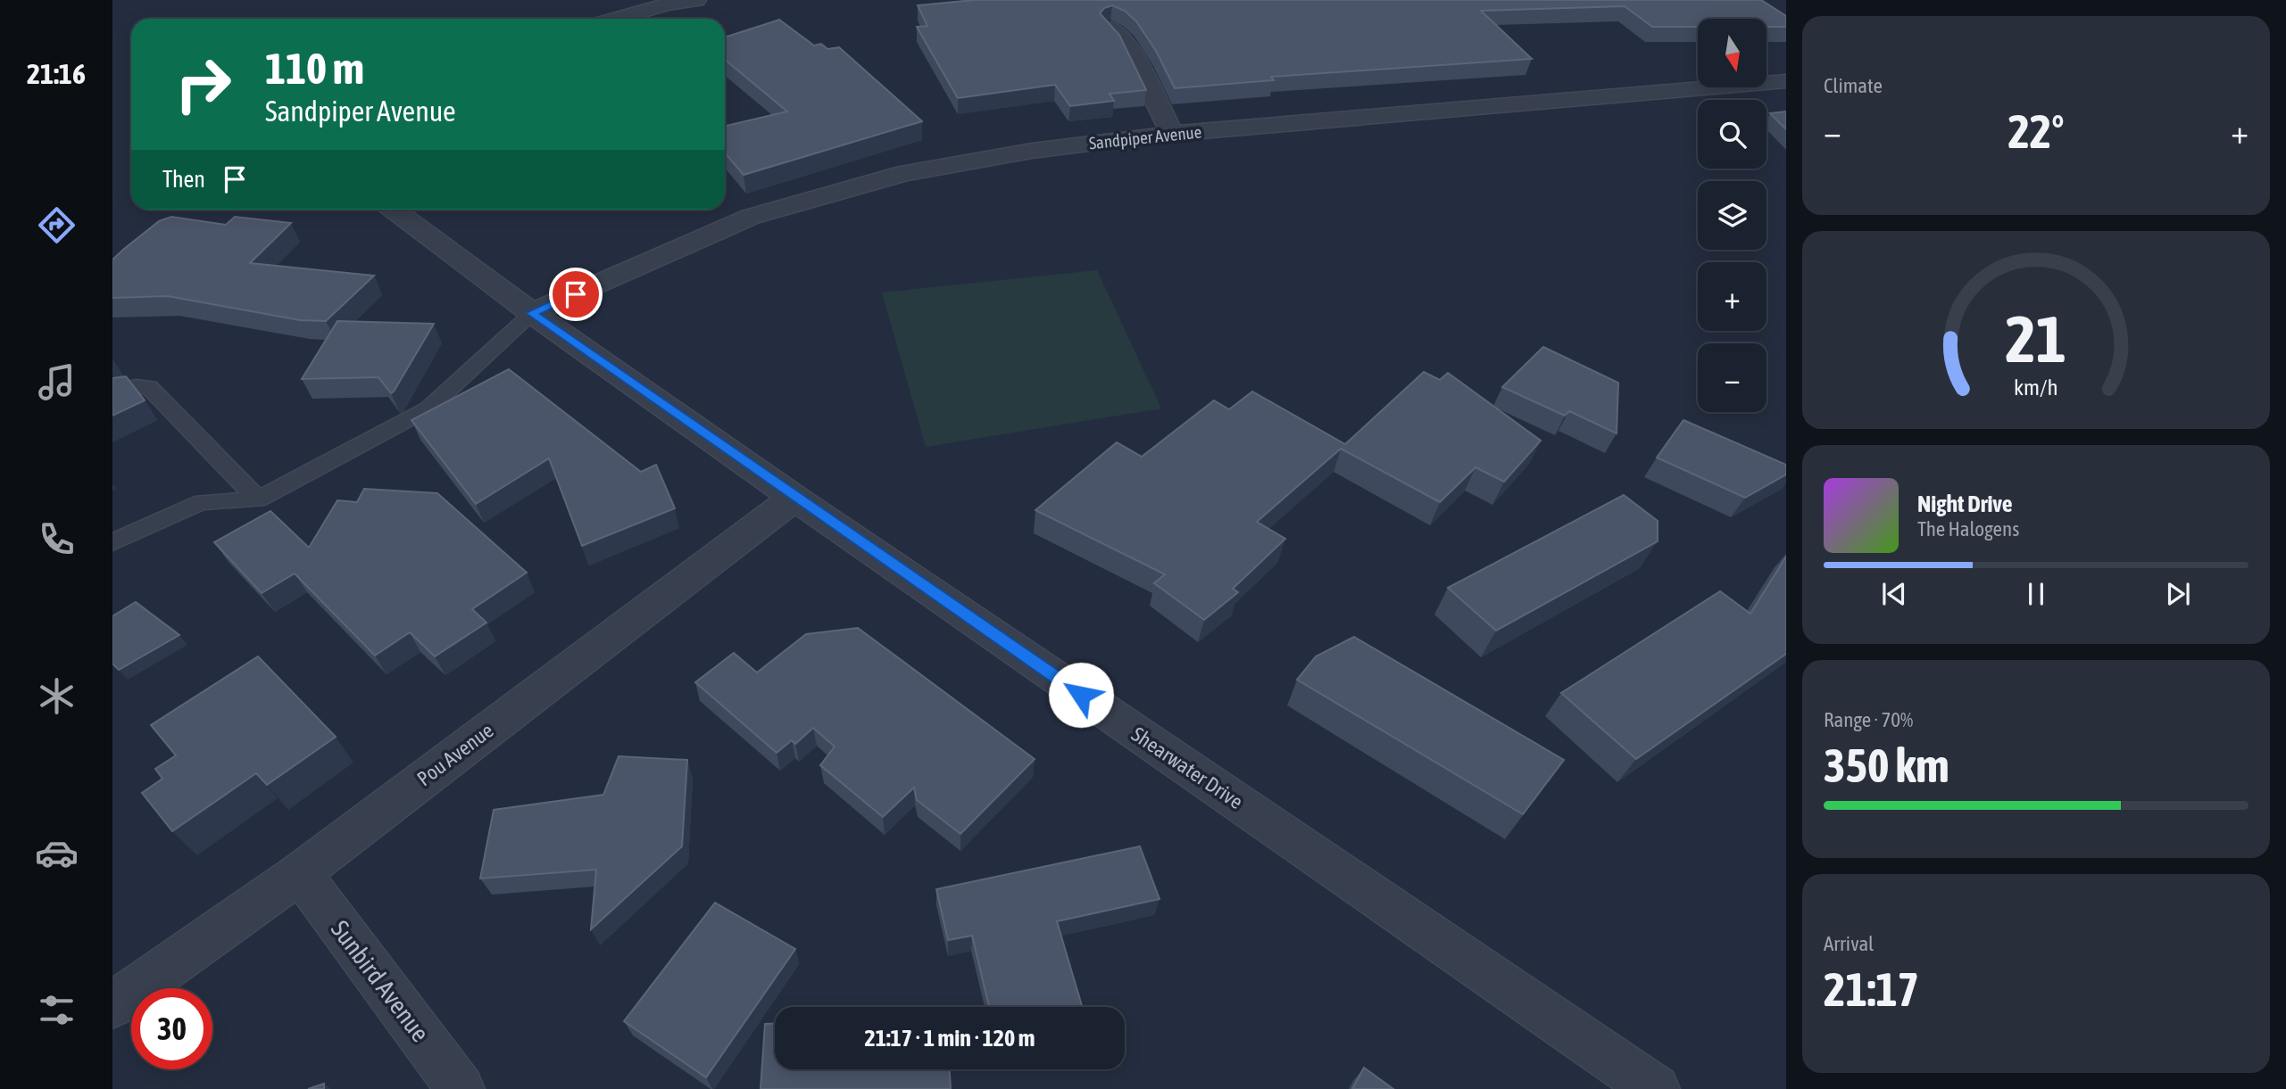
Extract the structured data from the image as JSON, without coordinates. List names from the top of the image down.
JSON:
{
  "streets": {
    "street": [
      "Sandpiper Avenue",
      "Pou Avenue",
      "Shearwater Drive",
      "Sunbird Avenue"
    ]
  },
  "crossings": [
    ["Sandpiper Avenue", "Shearwater Drive"],
    ["Pou Avenue", "Shearwater Drive"],
    ["Pou Avenue", "Sunbird Avenue"]
  ],
  "north": "bottom",
  "page": {
    "tabs": "21:16",
    "tile": [
      "Climate",
      ["Range · 70%", "350 km"],
      ["Arrival", "21:17"]
    ],
    "map_buttons": ["+", "−"],
    "turn": ["110 m", "Sandpiper Avenue"],
    "heat": ["−", "22°", "+"],
    "then": "Then",
    "song": ["Night Drive", "The Halogens"],
    "limit": "30",
    "trip": "21:17 · 1 min · 120 m",
    "gauge": ["21", "km/h"]
  }
}
